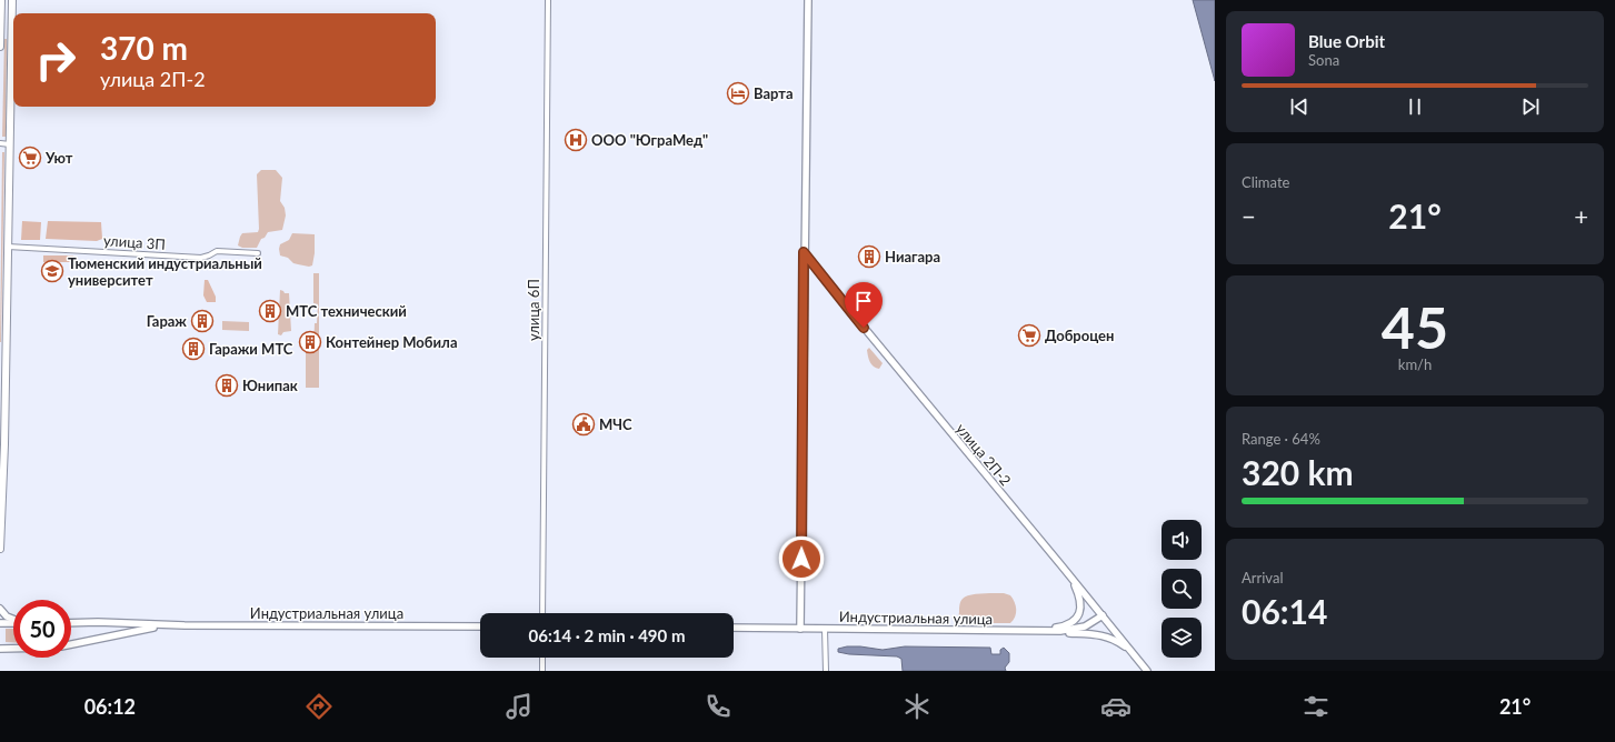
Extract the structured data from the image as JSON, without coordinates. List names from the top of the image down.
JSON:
{
  "streets": {
    "main road": ["улица 2П-2", "Индустриальная улица"],
    "street": ["улица 3П", "улица 6П"]
  },
  "crossings": [
    ["улица 2П-2", "Индустриальная улица"]
  ],
  "places": {
    "hotel": ["Варта"],
    "hospital": ["ООО \"ЮграМед\""],
    "supermarket": ["Уют", "Доброцен"],
    "building": [
      "Ниагара",
      "МТС технический",
      "Гараж",
      "Контейнер Мобила",
      "Гаражи МТС",
      "Юнипак"
    ],
    "school or university": ["Тюменский индустриальный университет"],
    "public building": ["МЧС"]
  },
  "page": {
    "turn": ["370 m", "улица 2П-2"],
    "song": ["Blue Orbit", "Sona"],
    "tile": [
      "Climate",
      ["45", "km/h"],
      ["Range · 64%", "320 km"],
      ["Arrival", "06:14"]
    ],
    "heat": ["−", "21°", "+"],
    "limit": "50",
    "trip": "06:14 · 2 min · 490 m",
    "tabs": ["06:12", "21°"]
  }
}
